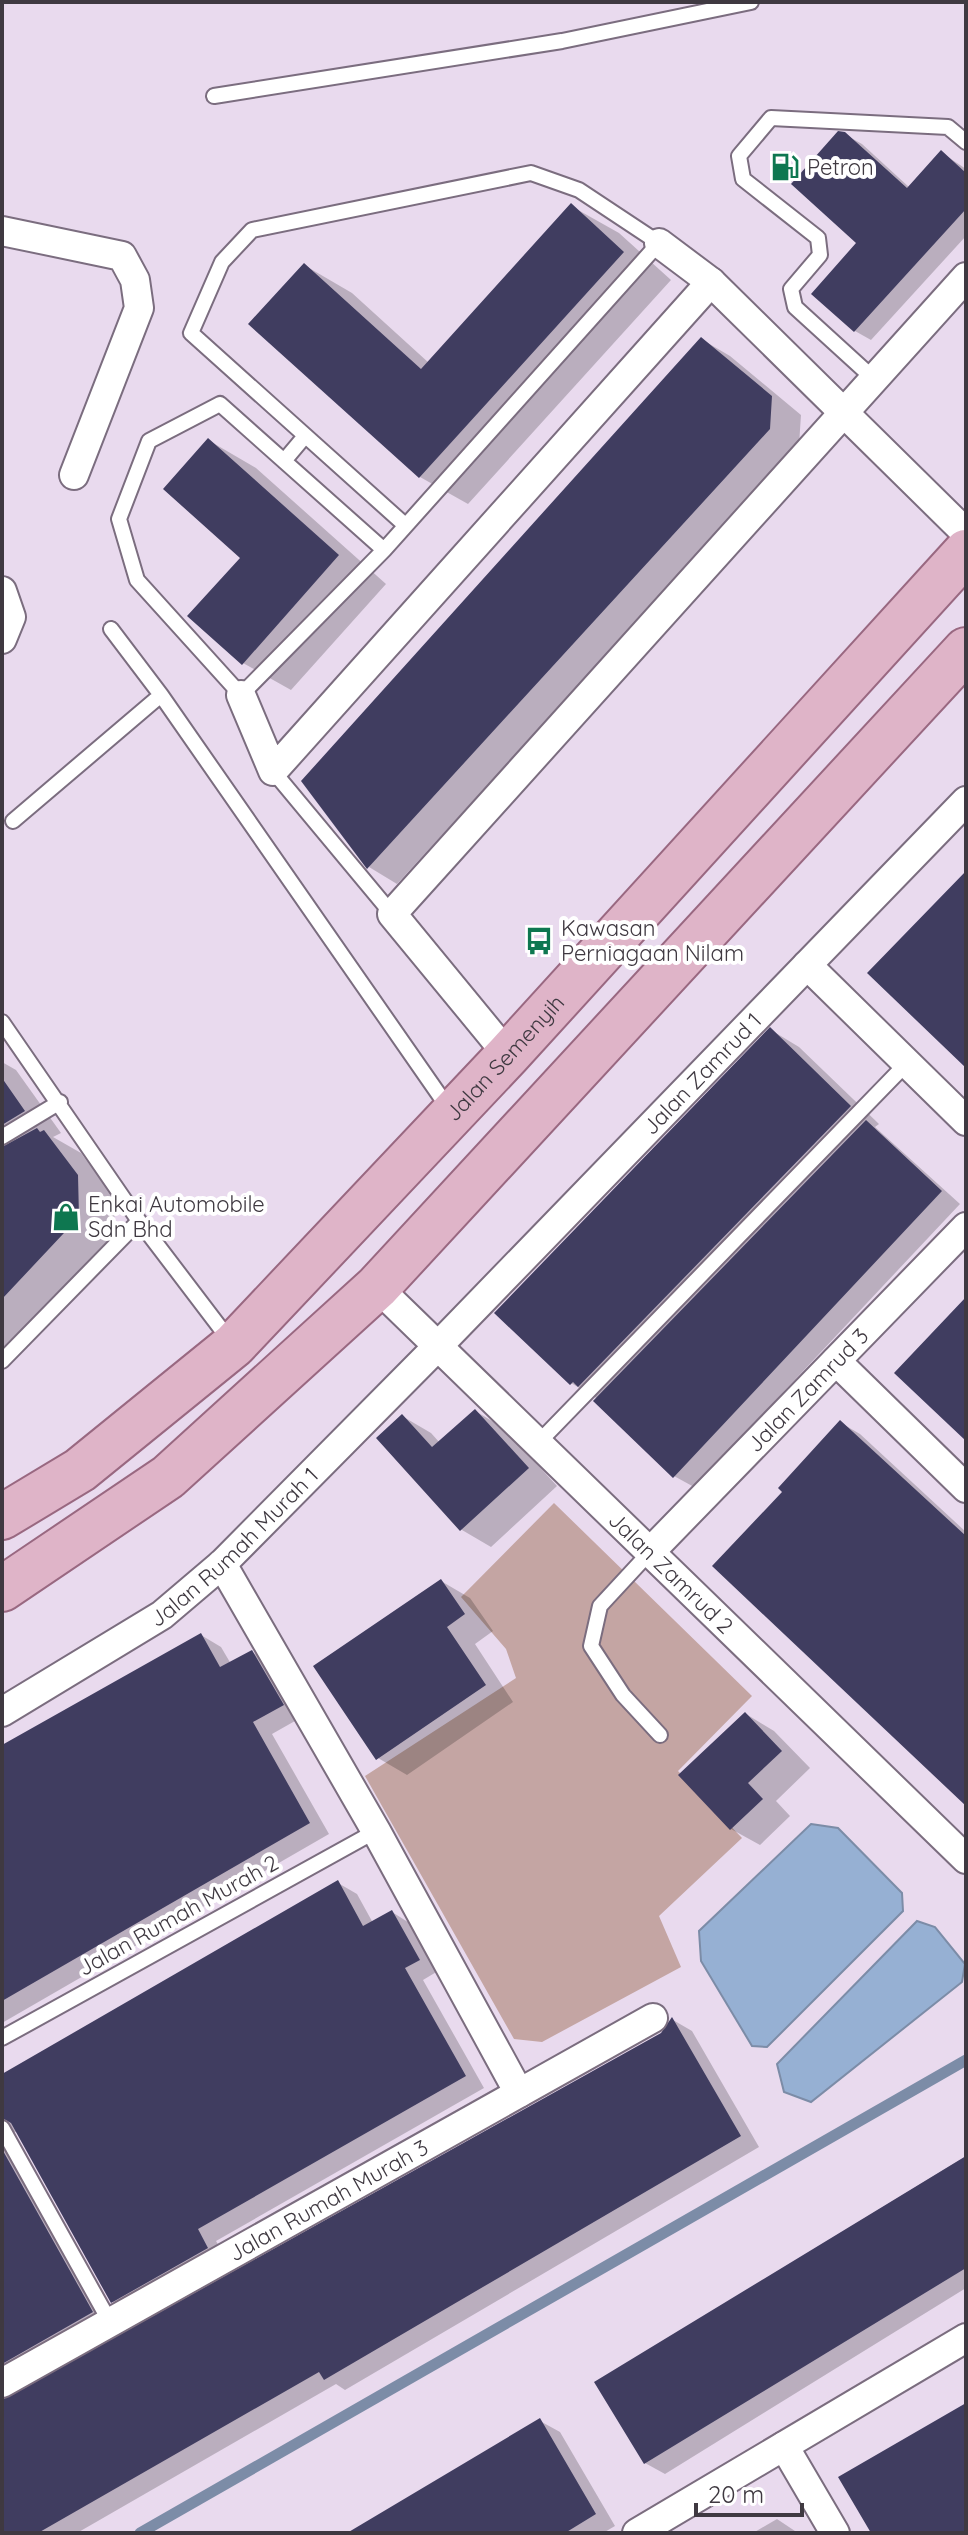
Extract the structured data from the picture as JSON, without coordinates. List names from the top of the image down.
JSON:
{
  "streets": {
    "main road": ["Jalan Semenyih"],
    "street": [
      "Jalan Zamrud 1",
      "Jalan Zamrud 3",
      "Jalan Rumah Murah 1",
      "Jalan Zamrud 2",
      "Jalan Rumah Murah 3"
    ],
    "lane": ["Jalan Rumah Murah 2"]
  },
  "crossings": [
    ["Jalan Zamrud 1", "Jalan Rumah Murah 1"],
    ["Jalan Zamrud 1", "Jalan Zamrud 2"],
    ["Jalan Zamrud 3", "Jalan Zamrud 2"],
    ["Jalan Rumah Murah 1", "Jalan Zamrud 2"]
  ],
  "places": {
    "fuel station": ["Petron"],
    "bus stop": ["Kawasan Perniagaan Nilam"],
    "shop": ["Enkai Automobile Sdn Bhd"]
  },
  "scale_bar": "20 m"
}
